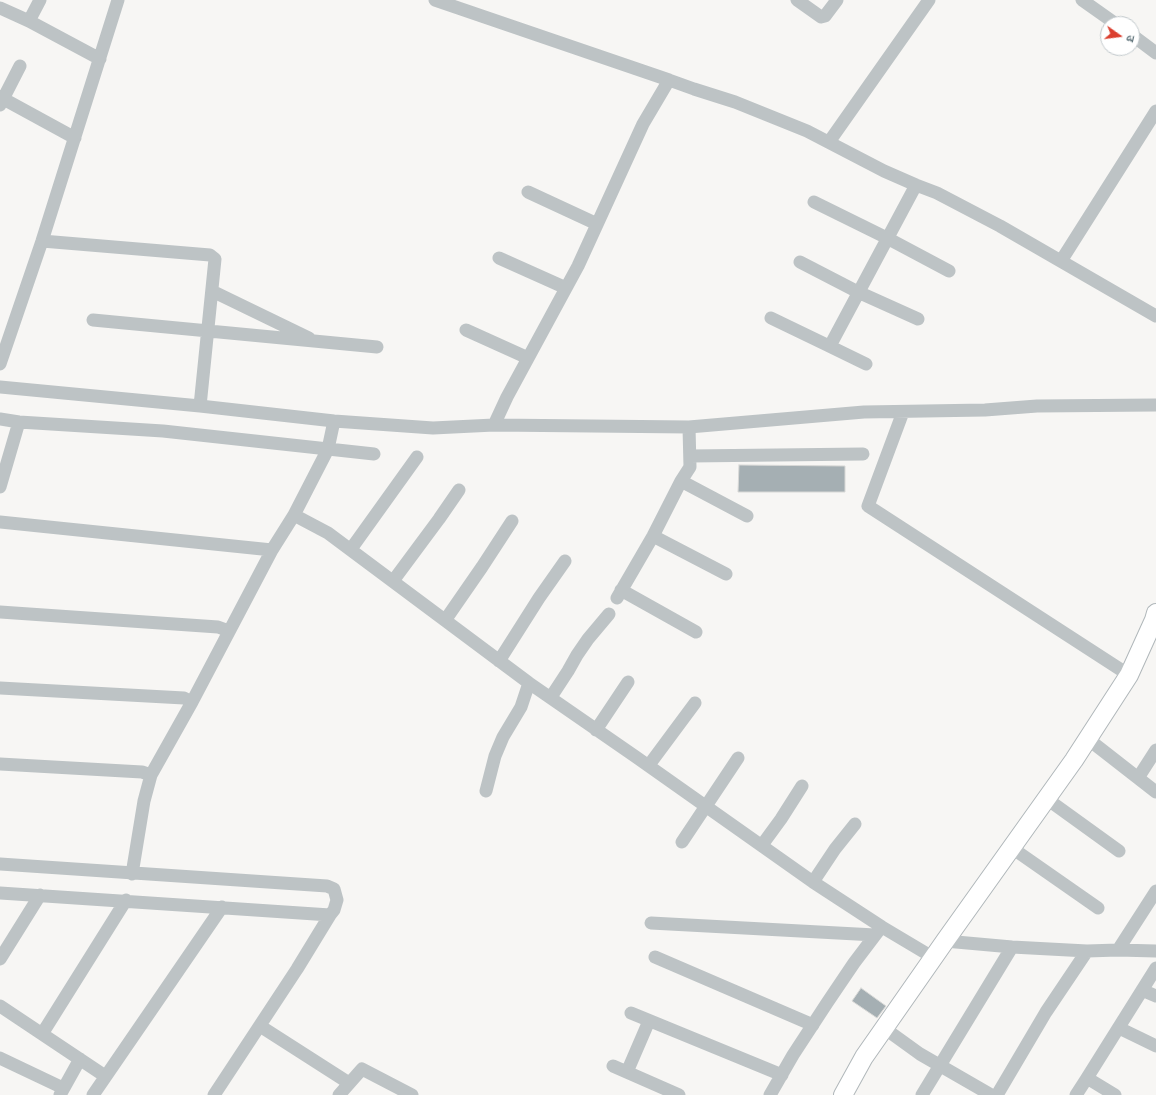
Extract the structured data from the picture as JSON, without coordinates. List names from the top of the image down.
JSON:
{
  "north": "right"
}
